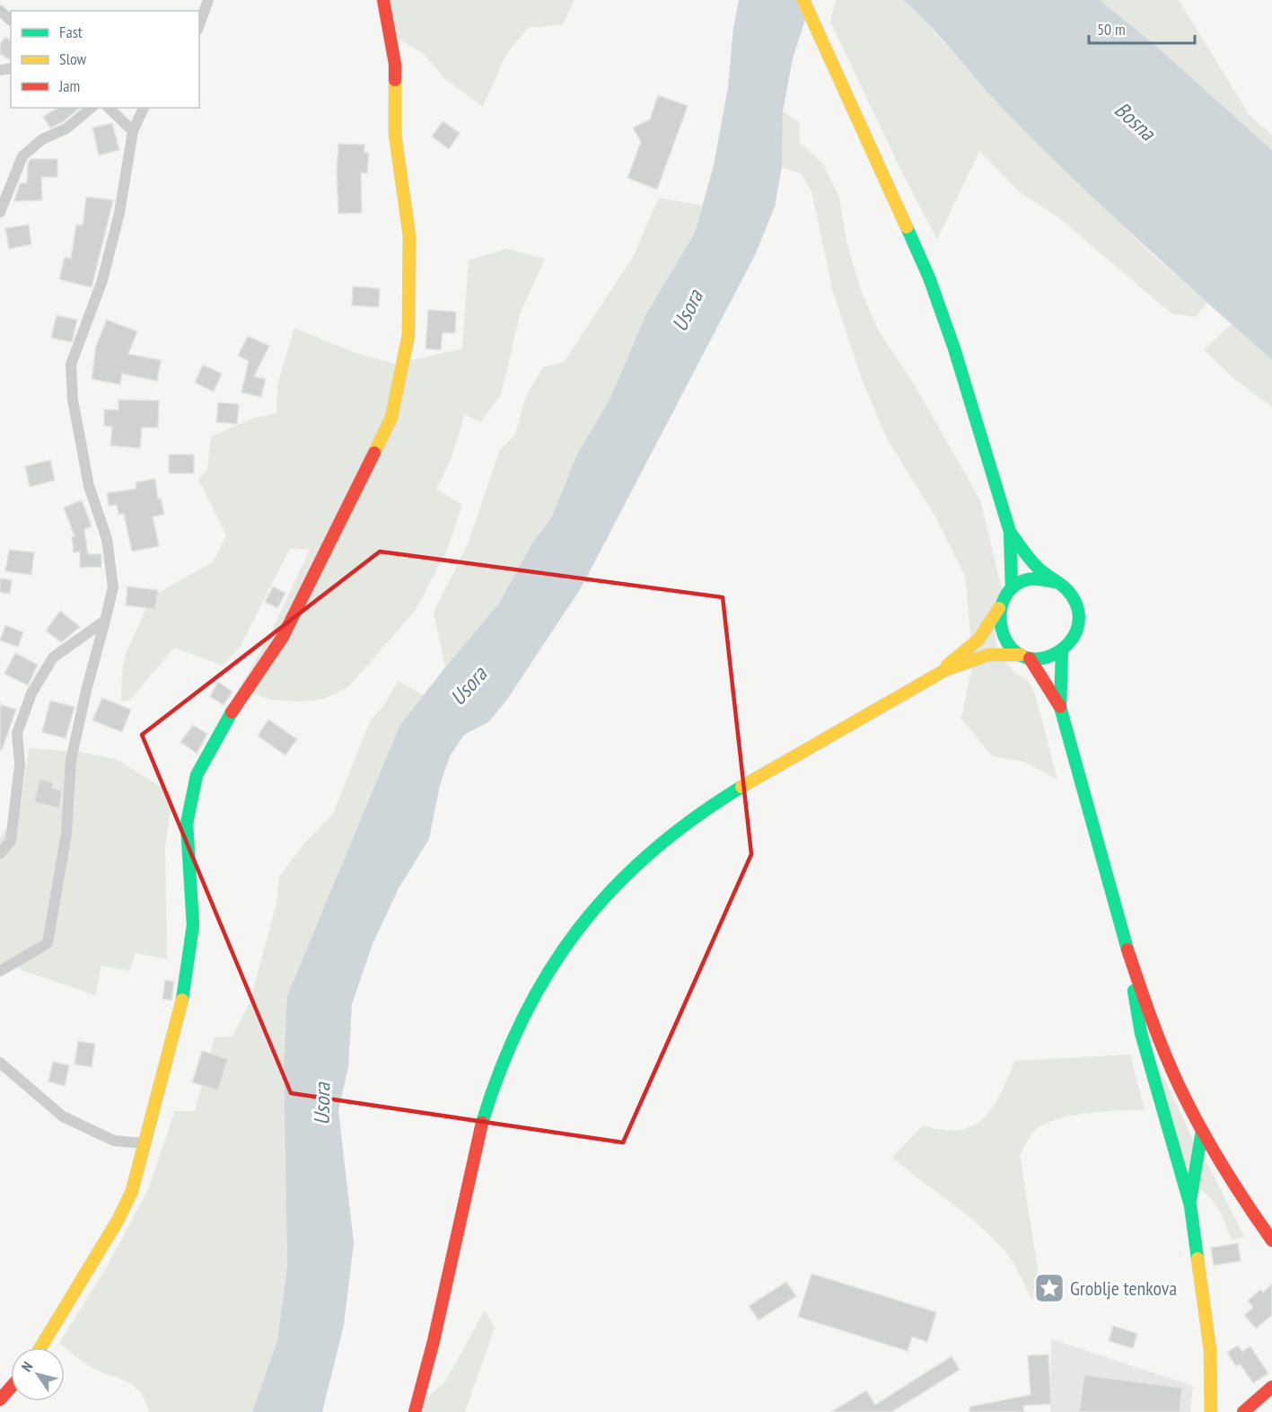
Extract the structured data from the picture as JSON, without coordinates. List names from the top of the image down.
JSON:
{
  "water": ["Bosna", "Usora"],
  "places": {
    "place": ["Groblje tenkova"]
  },
  "legend": ["Fast", "Slow", "Jam"],
  "scale_bar": "50 m",
  "north": "top left"
}
